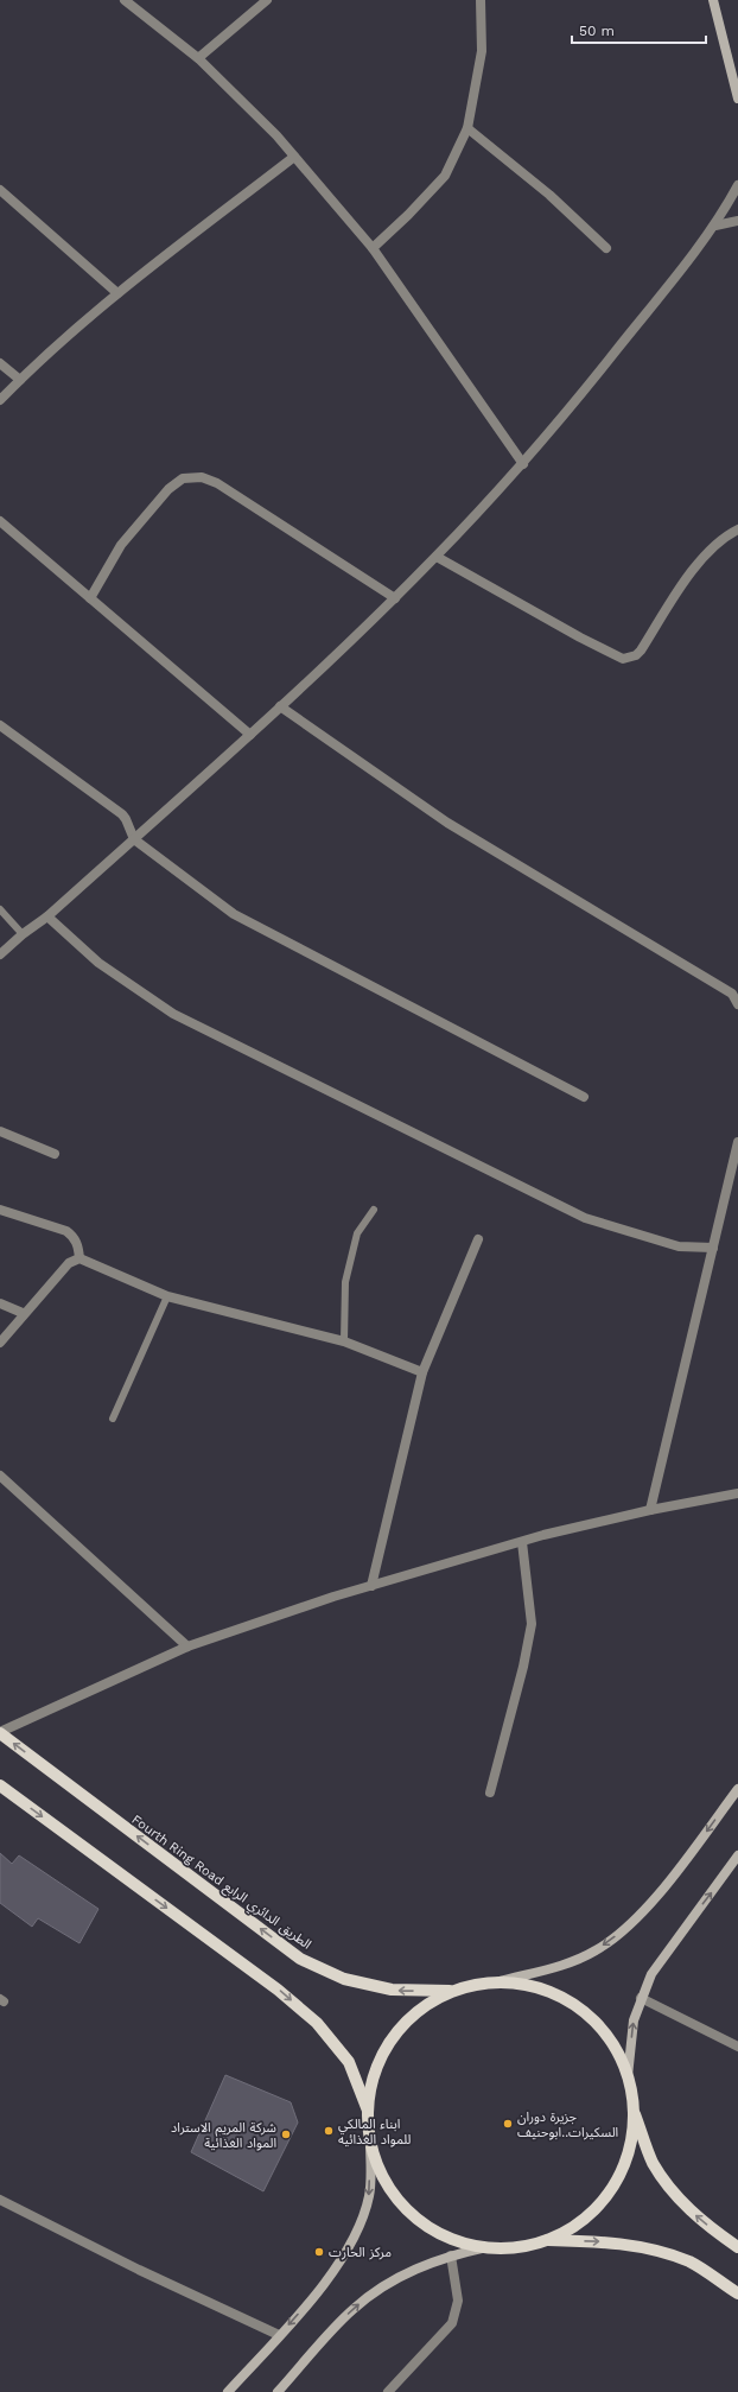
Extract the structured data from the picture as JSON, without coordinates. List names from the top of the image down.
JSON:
{
  "streets": {
    "main road": ["Fourth Ring Road الطريق الدائري الرابع"]
  },
  "places": [
    "جزيرة دوران السكيرات..ابوحنيف",
    "ابناء المالكي للمواد الغذائيه",
    "شركة المريم الاستراد المواد الغذائية",
    "مركز الحارت"
  ],
  "scale_bar": "50 m"
}
